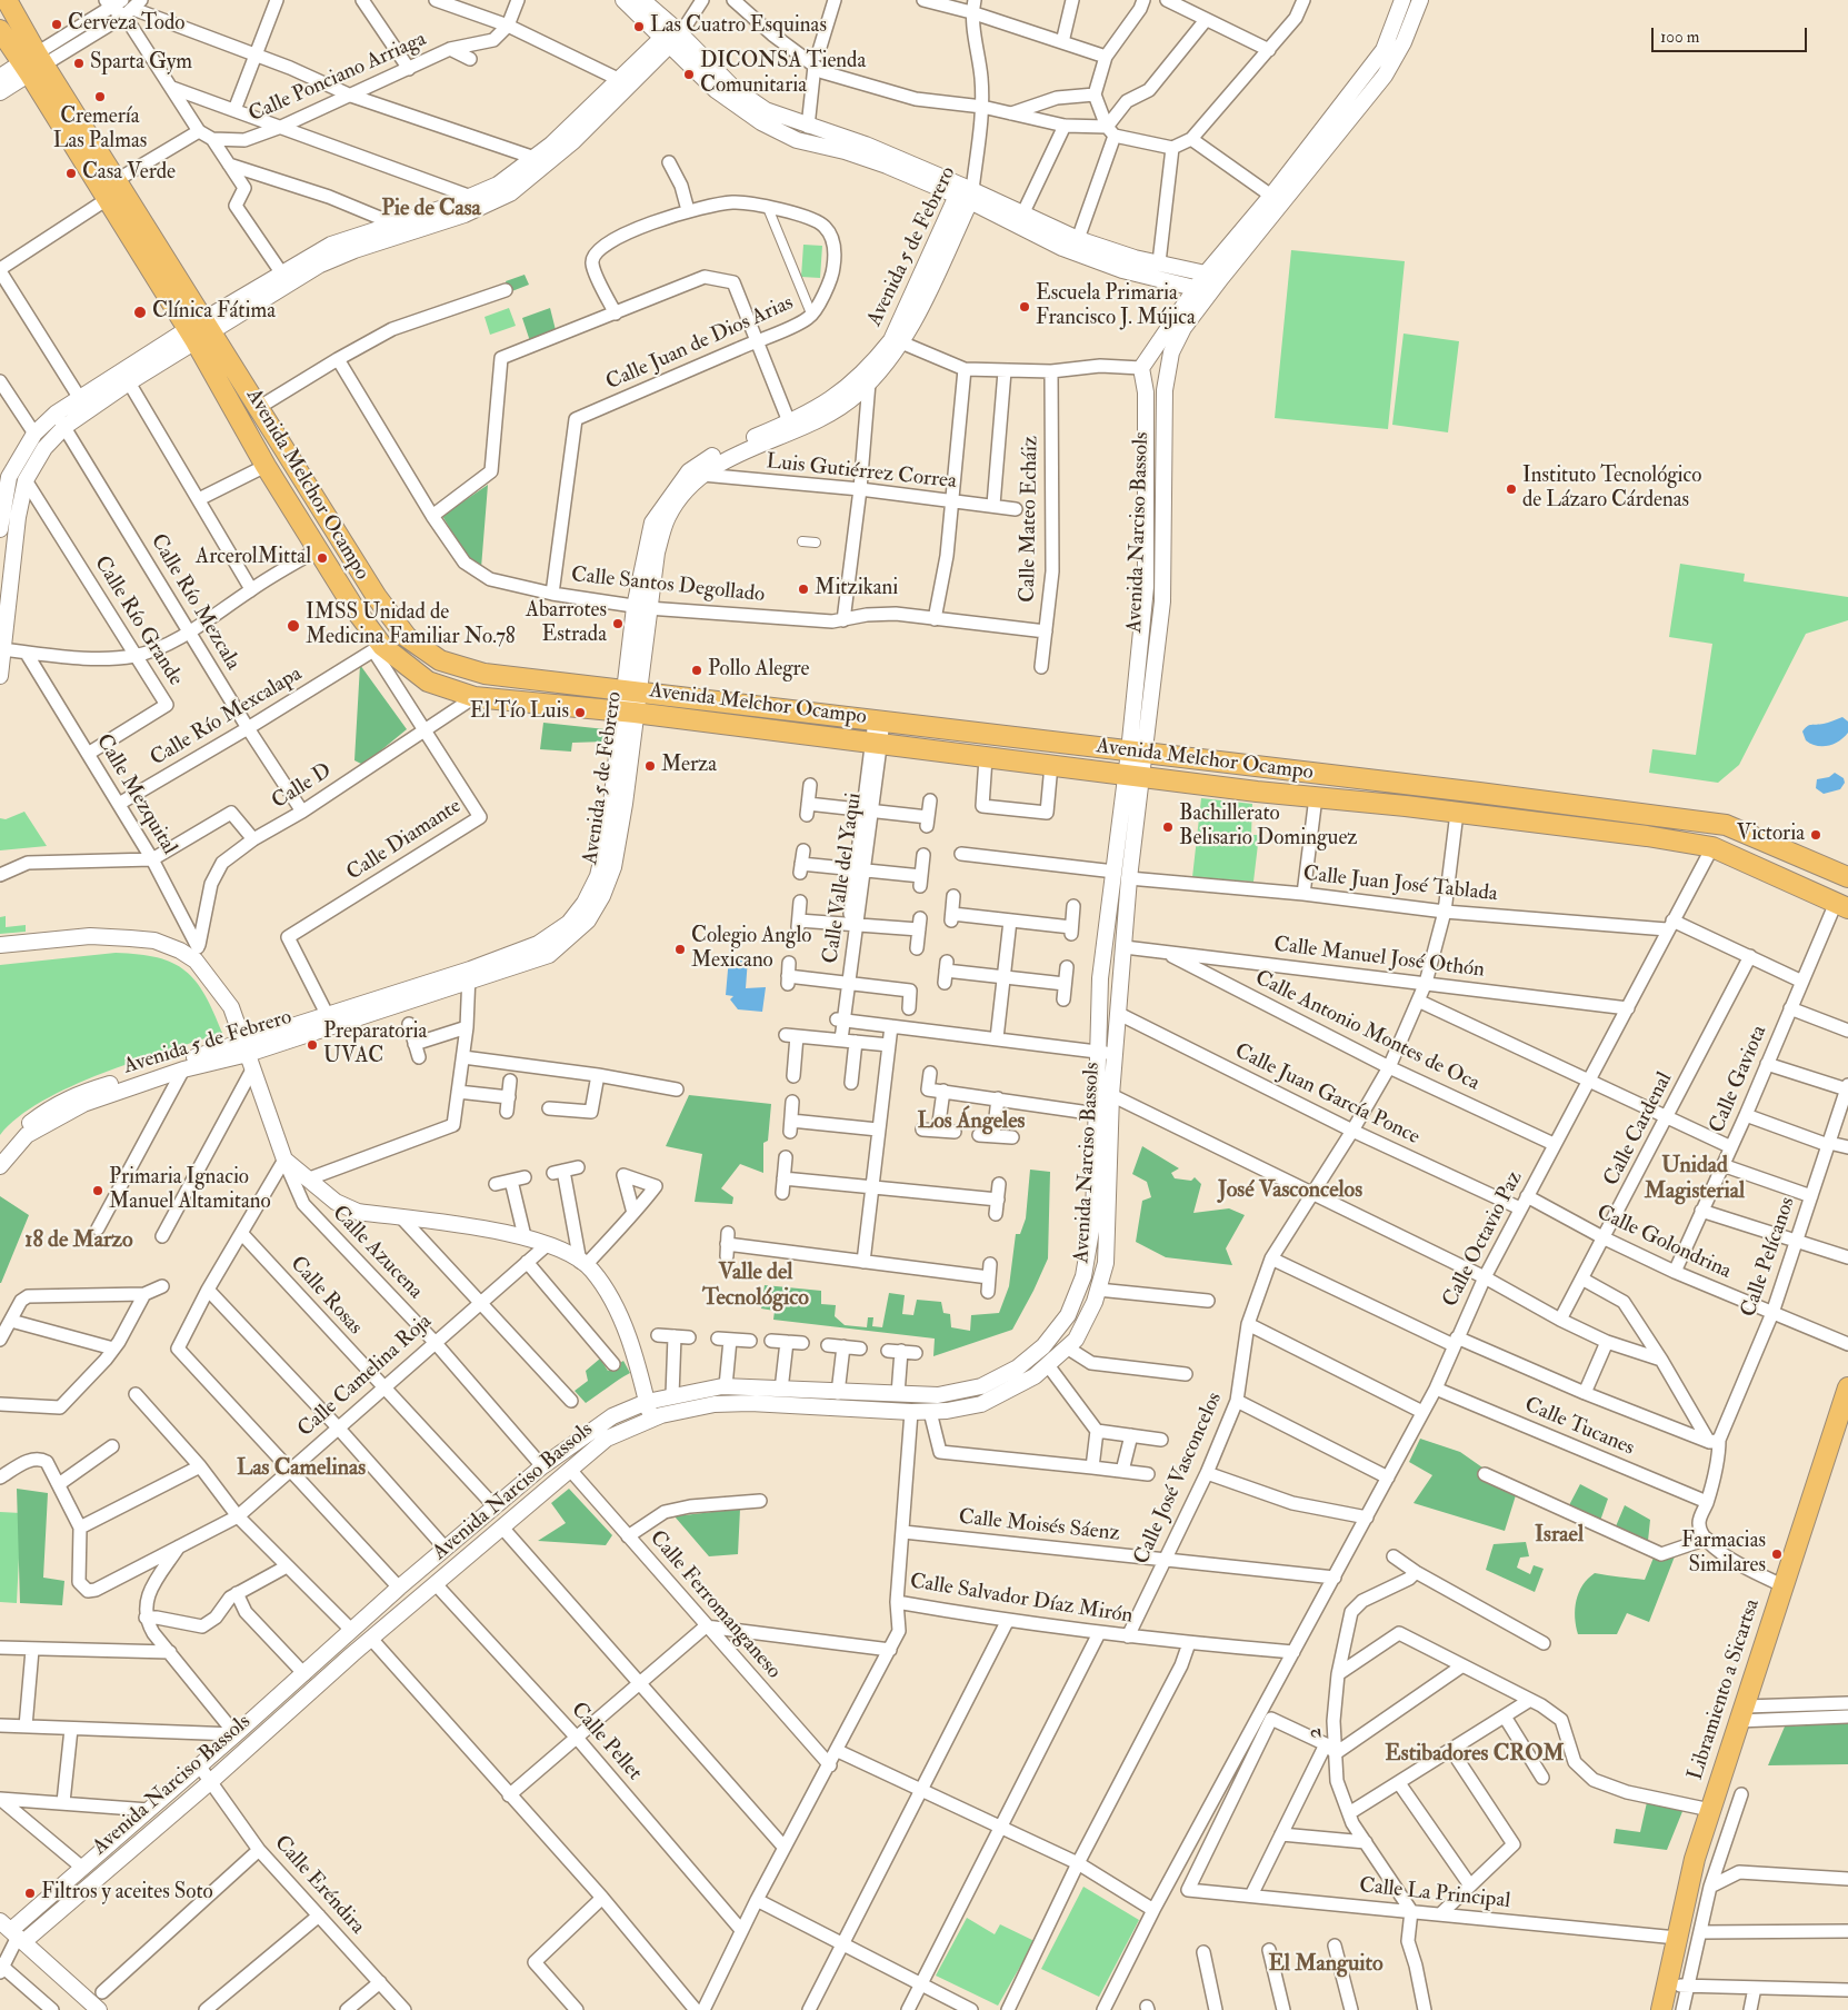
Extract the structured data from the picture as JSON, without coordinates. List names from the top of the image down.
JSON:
{
  "streets": {
    "main road": ["Avenida Melchor Ocampo", "Libramiento a Sicartsa"],
    "street": [
      "Calle Ponciano Arriaga",
      "Avenida 5 de Febrero",
      "Calle Juan de Dios Arias",
      "Luis Gutiérrez Correa",
      "Calle Mateo Echáiz",
      "Avenida Narciso Bassols",
      "Calle Santos Degollado",
      "Calle Río Mezcala",
      "Calle Río Grande",
      "Calle Río Mexcalapa",
      "Calle D",
      "Calle Mezquital",
      "Calle Diamante",
      "Calle Valle del Yaqui",
      "Calle Juan José Tablada",
      "Calle Manuel José Othón",
      "Calle Antonio Montes de Oca",
      "Calle Gaviota",
      "Calle Juan García Ponce",
      "Calle Cardenal",
      "Calle Octavio Paz",
      "Calle Golondrina",
      "Calle Azucena",
      "Calle Pelícanos",
      "Calle Rosas",
      "Calle Camelina Roja",
      "Calle Tucanes",
      "Calle José Vasconcelos",
      "Calle Moisés Sáenz",
      "Calle Salvador Díaz Mirón",
      "Calle Ferromanganeso",
      "2",
      "Calle Pellet",
      "Calle Eréndira",
      "Calle La Principal"
    ]
  },
  "crossings": [
    ["Avenida 5 de Febrero", "Luis Gutiérrez Correa"],
    ["Avenida 5 de Febrero", "Avenida Melchor Ocampo"],
    ["Avenida 5 de Febrero", "Calle Santos Degollado"],
    ["Avenida 5 de Febrero", "Calle Diamante"],
    ["Calle Juan de Dios Arias", "Calle Santos Degollado"],
    ["Avenida Melchor Ocampo", "Avenida Narciso Bassols"],
    ["Avenida Melchor Ocampo", "Calle Río Mexcalapa"],
    ["Avenida Melchor Ocampo", "Calle D"],
    ["Avenida Melchor Ocampo", "Calle Diamante"],
    ["Avenida Melchor Ocampo", "Calle Valle del Yaqui"],
    ["Avenida Melchor Ocampo", "Calle Gaviota"],
    ["Avenida Melchor Ocampo", "Calle Octavio Paz"],
    ["Avenida Melchor Ocampo", "Calle José Vasconcelos"],
    ["Calle Mateo Echáiz", "Calle Santos Degollado"],
    ["Avenida Narciso Bassols", "Calle Juan José Tablada"],
    ["Avenida Narciso Bassols", "Calle Manuel José Othón"],
    ["Avenida Narciso Bassols", "Calle Juan García Ponce"],
    ["Avenida Narciso Bassols", "Calle Azucena"],
    ["Avenida Narciso Bassols", "Calle Rosas"],
    ["Avenida Narciso Bassols", "Calle Salvador Díaz Mirón"],
    ["Avenida Narciso Bassols", "Calle Ferromanganeso"],
    ["Avenida Narciso Bassols", "Calle Pellet"],
    ["Avenida Narciso Bassols", "Calle Eréndira"],
    ["Calle Río Mezcala", "Calle Río Mexcalapa"],
    ["Calle Río Mezcala", "Calle D"],
    ["Calle Río Grande", "Calle Mezquital"],
    ["Calle Río Mexcalapa", "Calle Mezquital"],
    ["Calle Río Mexcalapa", "Calle Diamante"],
    ["Calle D", "Calle Mezquital"],
    ["Calle D", "Calle Diamante"],
    ["Calle Juan José Tablada", "Calle Gaviota"],
    ["Calle Juan José Tablada", "Calle Cardenal"],
    ["Calle Juan José Tablada", "Calle Octavio Paz"],
    ["Calle Juan José Tablada", "Calle José Vasconcelos"],
    ["Calle Manuel José Othón", "Calle Antonio Montes de Oca"],
    ["Calle Manuel José Othón", "Calle Octavio Paz"],
    ["Calle Manuel José Othón", "Calle José Vasconcelos"],
    ["Calle Antonio Montes de Oca", "Calle Octavio Paz"],
    ["Calle Antonio Montes de Oca", "Calle José Vasconcelos"],
    ["Calle Gaviota", "Calle Golondrina"],
    ["Calle Juan García Ponce", "Calle Octavio Paz"],
    ["Calle Juan García Ponce", "Calle José Vasconcelos"],
    ["Calle Cardenal", "Calle Golondrina"],
    ["Calle Octavio Paz", "Calle Golondrina"],
    ["Calle Octavio Paz", "Calle Tucanes"],
    ["Calle Octavio Paz", "Calle Moisés Sáenz"],
    ["Calle Octavio Paz", "Calle Salvador Díaz Mirón"],
    ["Calle Golondrina", "Calle Pelícanos"],
    ["Calle Azucena", "Calle Camelina Roja"],
    ["Calle Pelícanos", "Calle Tucanes"],
    ["Calle Rosas", "Calle Camelina Roja"],
    ["Calle José Vasconcelos", "Calle Moisés Sáenz"],
    ["Calle José Vasconcelos", "Calle Salvador Díaz Mirón"],
    ["Calle Moisés Sáenz", "Calle Salvador Díaz Mirón"],
    ["Libramiento a Sicartsa", "Calle La Principal"],
    ["2", "Calle La Principal"]
  ],
  "districts": [
    "Pie de Casa",
    "Los Ángeles",
    "Unidad Magisterial",
    "José Vasconcelos",
    "18 de Marzo",
    "Valle del Tecnológico",
    "Las Camelinas",
    "Israel",
    "Estibadores CROM",
    "El Manguito"
  ],
  "places": [
    "Cerveza Todo",
    "Las Cuatro Esquinas",
    "Sparta Gym",
    "DICONSA Tienda Comunitaria",
    "Cremería Las Palmas",
    "Casa Verde",
    "Escuela Primaria Francisco J. Mújica",
    "Clínica Fátima",
    "Instituto Tecnológico de Lázaro Cárdenas",
    "ArcerolMittal",
    "Mitzikani",
    "Abarrotes Estrada",
    "IMSS Unidad de Medicina Familiar No.78",
    "Pollo Alegre",
    "El Tío Luis",
    "Merza",
    "Bachillerato Belisario Dominguez",
    "Victoria",
    "Colegio Anglo Mexicano",
    "Preparatoria UVAC",
    "Primaria Ignacio Manuel Altamitano",
    "Farmacias Similares",
    "Filtros y aceites Soto"
  ],
  "scale_bar": "100 m"
}
